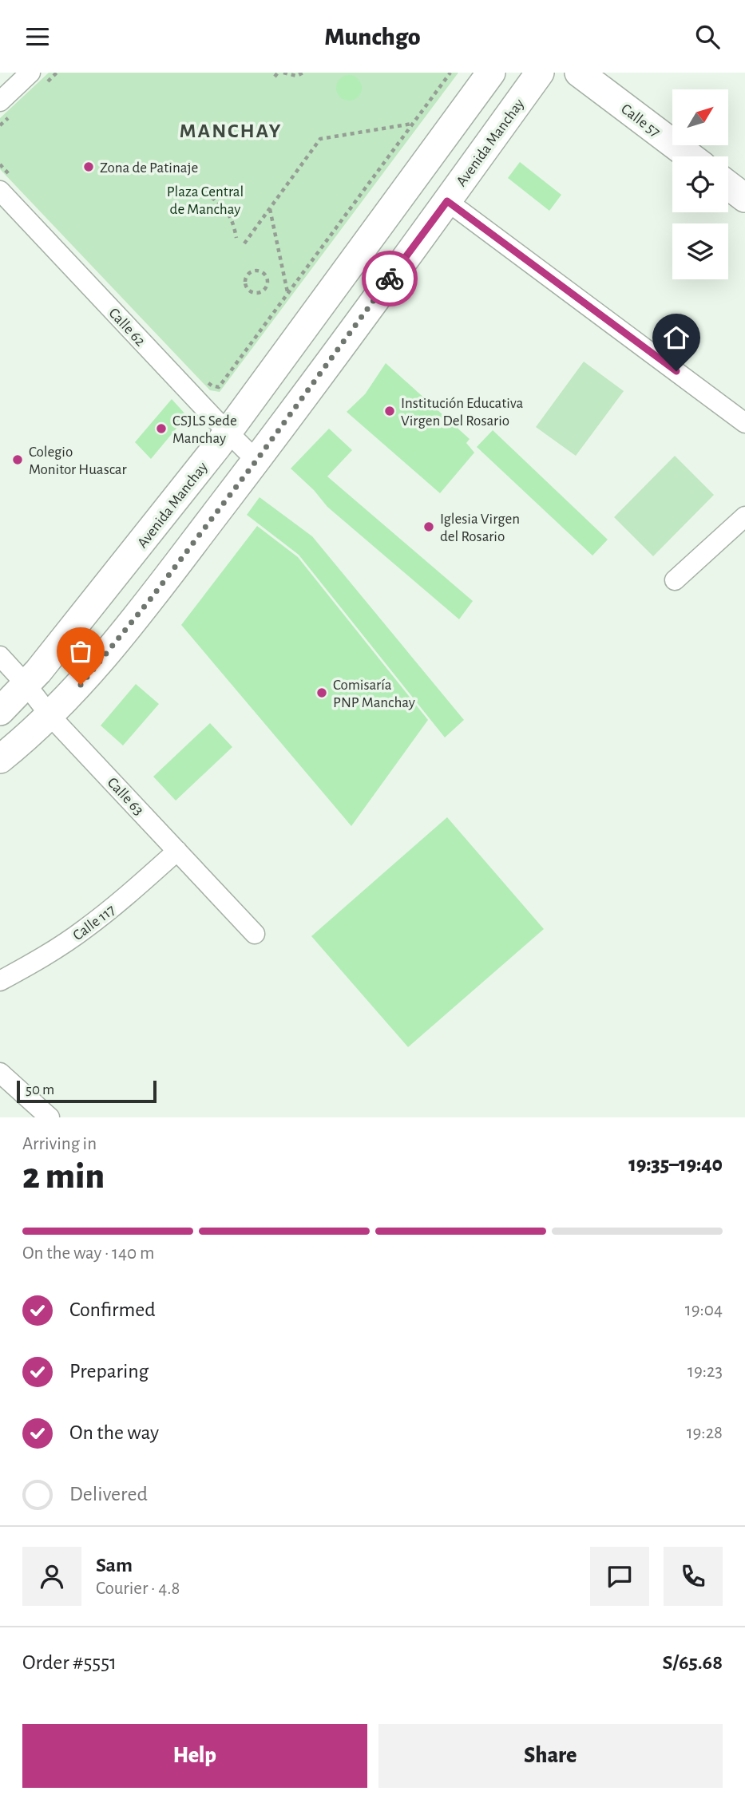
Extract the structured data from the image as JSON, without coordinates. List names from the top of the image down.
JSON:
{
  "streets": {
    "street": [
      "Calle 57",
      "Avenida Manchay",
      "Calle 62",
      "Calle 63",
      "Calle 117"
    ]
  },
  "crossings": [
    ["Avenida Manchay", "Calle 62"],
    ["Avenida Manchay", "Calle 63"],
    ["Calle 63", "Calle 117"]
  ],
  "districts": ["MANCHAY"],
  "parks": ["Plaza Central de Manchay"],
  "places": [
    "Zona de Patinaje",
    "Institución Educativa Virgen Del Rosario",
    "CSJLS Sede Manchay",
    "Colegio Monitor Huascar",
    "Iglesia Virgen del Rosario",
    "Comisaría PNP Manchay"
  ],
  "scale_bar": "50 m",
  "north": "top right",
  "page": {
    "header": "Munchgo",
    "scale": "50 m",
    "heading": ["2 min", "Arriving in", "19:35–19:40"],
    "panel": [
      "Sam",
      "Courier · 4.8",
      "Order #5551",
      "S/65.68"
    ],
    "bar": "On the way · 140 m",
    "list": [
      ["Confirmed", "19:04"],
      ["Preparing", "19:23"],
      ["On the way", "19:28"],
      "Delivered"
    ],
    "buttons": ["Help", "Share"]
  }
}
